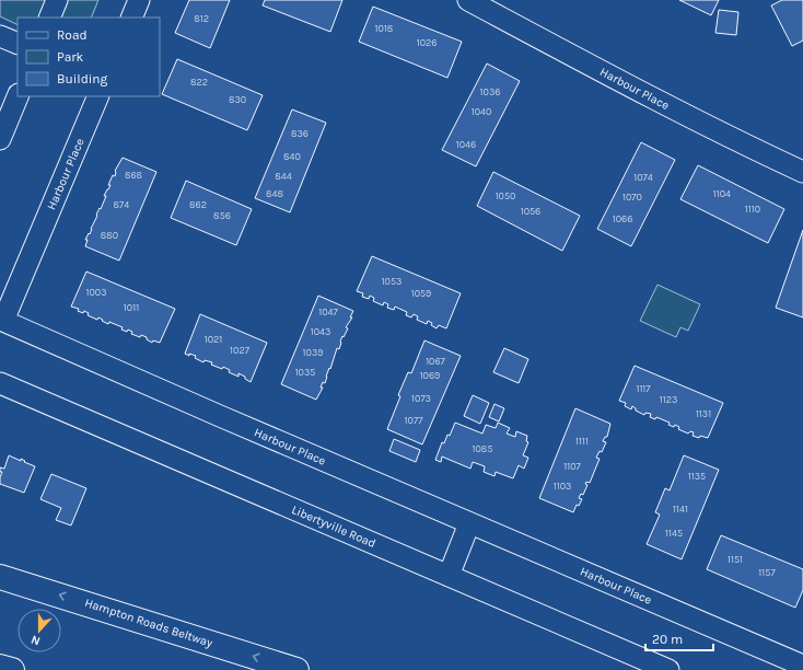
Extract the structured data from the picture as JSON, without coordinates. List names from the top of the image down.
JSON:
{
  "streets": {
    "highway": ["Hampton Roads Beltway"],
    "street": ["Harbour Place", "Libertyville Road"]
  },
  "one_way": ["Hampton Roads Beltway"],
  "house_numbers": [
    "812",
    "1018",
    "1026",
    "822",
    "1036",
    "830",
    "1040",
    "836",
    "1046",
    "840",
    "868",
    "844",
    "1074",
    "848",
    "1104",
    "1050",
    "1070",
    "874",
    "862",
    "1110",
    "1056",
    "856",
    "1066",
    "880",
    "1053",
    "1003",
    "1059",
    "1011",
    "1047",
    "1043",
    "1021",
    "1027",
    "1039",
    "1067",
    "1035",
    "1069",
    "1117",
    "1073",
    "1123",
    "1131",
    "1077",
    "1111",
    "1085",
    "1107",
    "1135",
    "1103",
    "1141",
    "1145",
    "1151",
    "1157"
  ],
  "legend": ["Road", "Park", "Building"],
  "scale_bar": "20 m",
  "north": "bottom"
}
